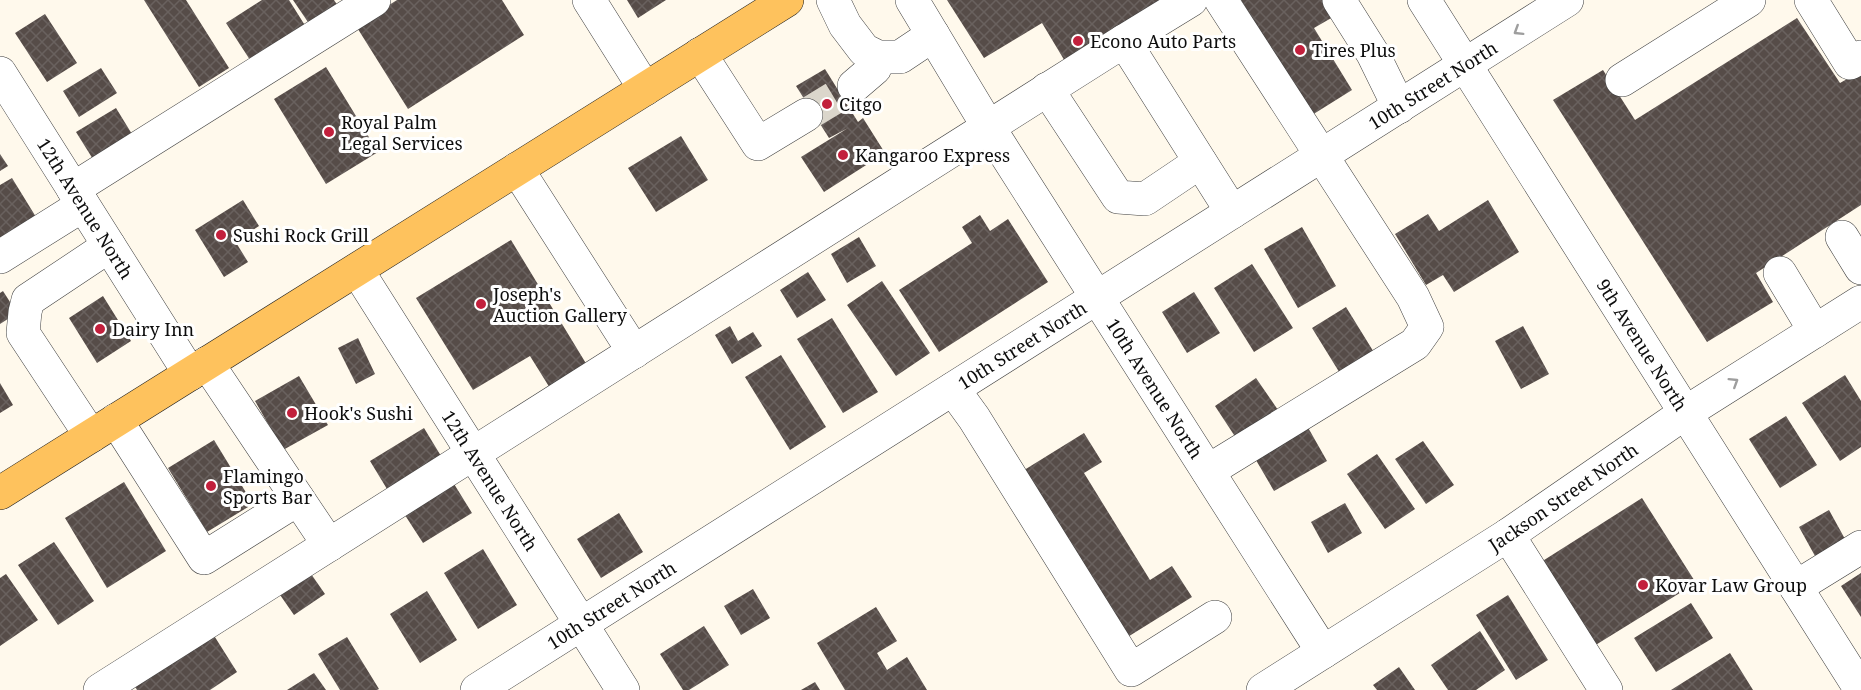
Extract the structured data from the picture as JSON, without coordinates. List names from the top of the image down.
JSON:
{
  "streets": {
    "street": [
      "10th Street North",
      "12th Avenue North",
      "9th Avenue North",
      "10th Avenue North",
      "Jackson Street North"
    ]
  },
  "crossings": [
    ["10th Street North", "12th Avenue North"],
    ["10th Street North", "9th Avenue North"],
    ["10th Street North", "10th Avenue North"],
    ["9th Avenue North", "Jackson Street North"],
    ["10th Avenue North", "Jackson Street North"]
  ],
  "places": [
    "Econo Auto Parts",
    "Tires Plus",
    "Citgo",
    "Royal Palm Legal Services",
    "Kangaroo Express",
    "Sushi Rock Grill",
    "Joseph's Auction Gallery",
    "Dairy Inn",
    "Hook's Sushi",
    "Flamingo Sports Bar",
    "Kovar Law Group"
  ]
}
